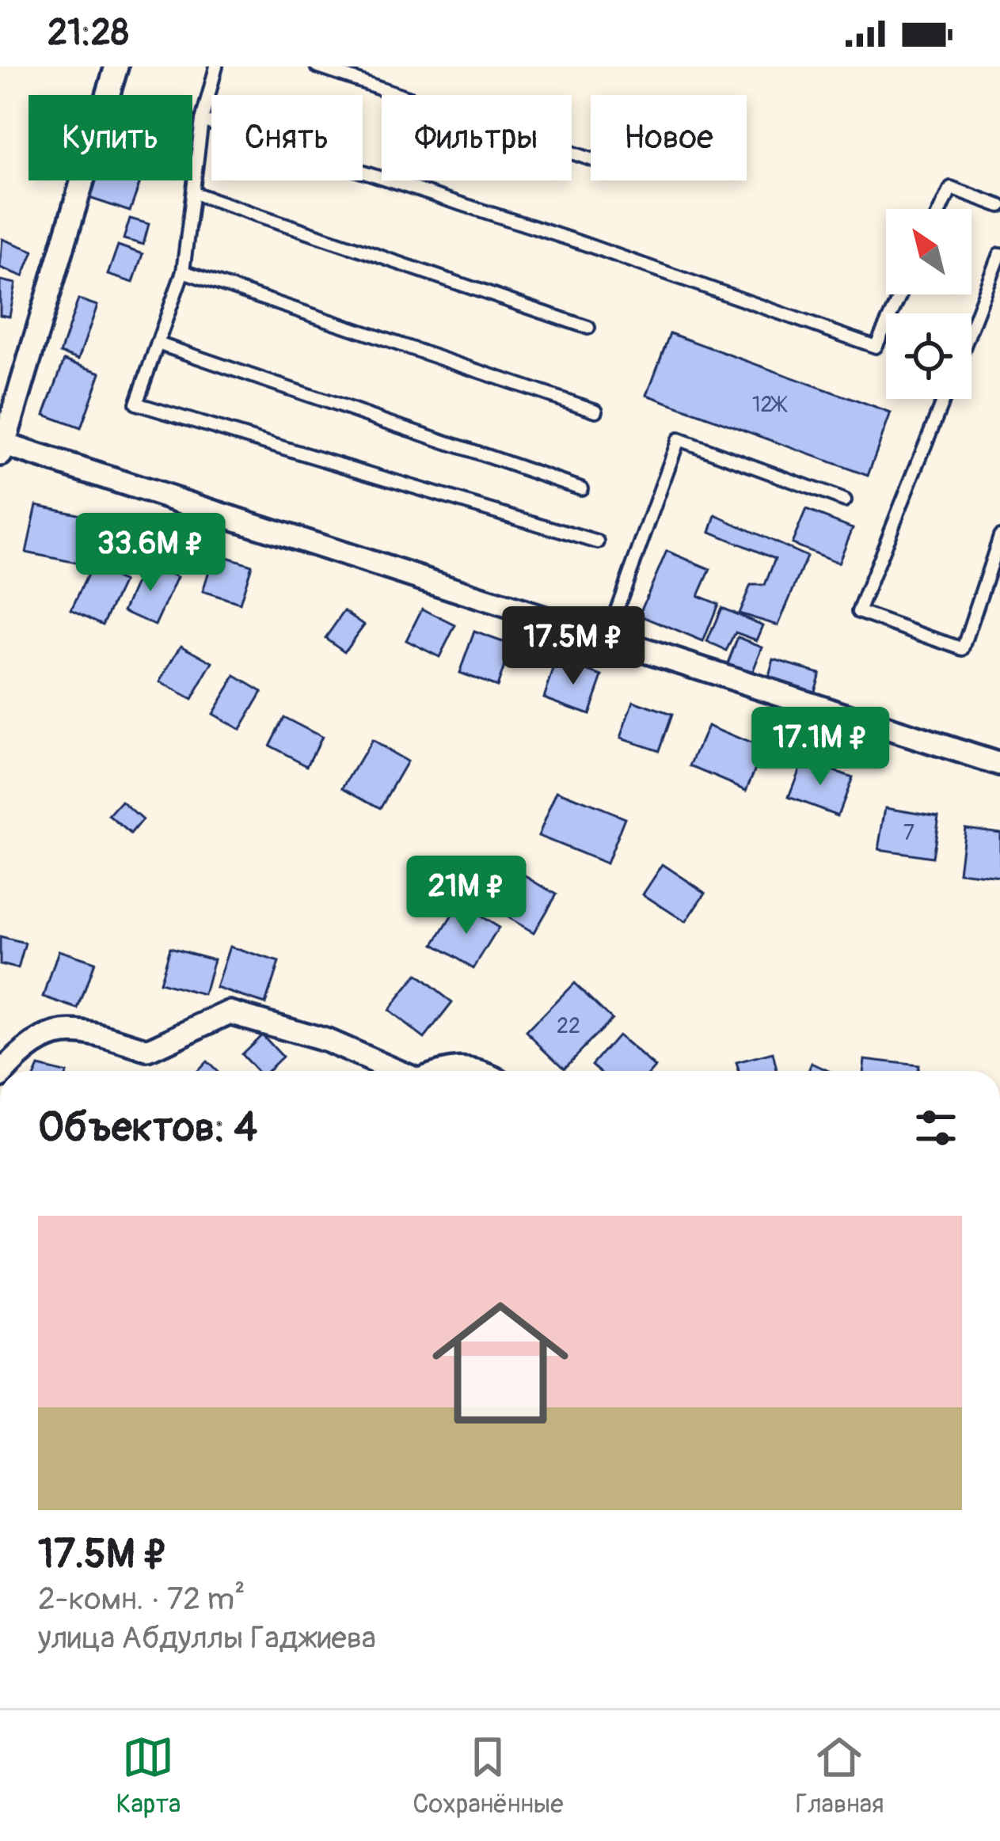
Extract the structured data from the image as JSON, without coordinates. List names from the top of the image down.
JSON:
{
  "house_numbers": ["12Ж", "7", "22"],
  "north": "top left",
  "page": {
    "status": "21:28",
    "chip": [
      "Купить",
      "Снять",
      "Фильтры",
      "Новое"
    ],
    "price": [
      "33.6M ₽",
      "17.5M ₽",
      "17.1M ₽",
      "21M ₽"
    ],
    "heading": "Объектов: 4",
    "list": [
      {
        "name": "17.5M ₽",
        "note": "2-комн. · 72 m² · улица Абдуллы Гаджиева"
      }
    ],
    "tabs": ["Карта", "Сохранённые", "Главная"]
  }
}
